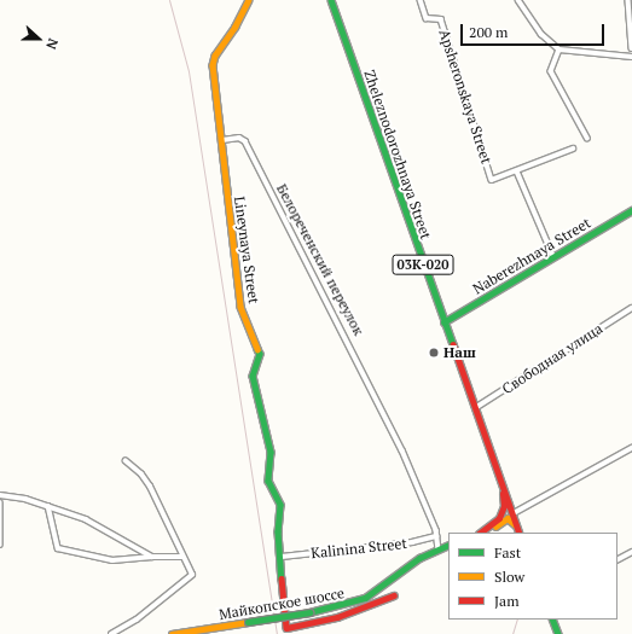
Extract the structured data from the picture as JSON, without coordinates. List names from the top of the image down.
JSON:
{
  "streets": {
    "street": [
      "Apsheronskaya Street",
      "Zheleznodorozhnaya Street",
      "Lineynaya Street",
      "Naberezhnaya Street",
      "Белореченский переулок",
      "03К-020",
      "Свободная улица",
      "Kalinina Street",
      "Майкопское шоссе"
    ]
  },
  "crossings": [
    ["Zheleznodorozhnaya Street", "Naberezhnaya Street"],
    ["Zheleznodorozhnaya Street", "Свободная улица"],
    ["Lineynaya Street", "Белореченский переулок"],
    ["Lineynaya Street", "Kalinina Street"],
    ["Белореченский переулок", "Kalinina Street"],
    ["Белореченский переулок", "Майкопское шоссе"]
  ],
  "places": ["Наш"],
  "legend": ["Fast", "Slow", "Jam"],
  "scale_bar": "200 m",
  "north": "right"
}
